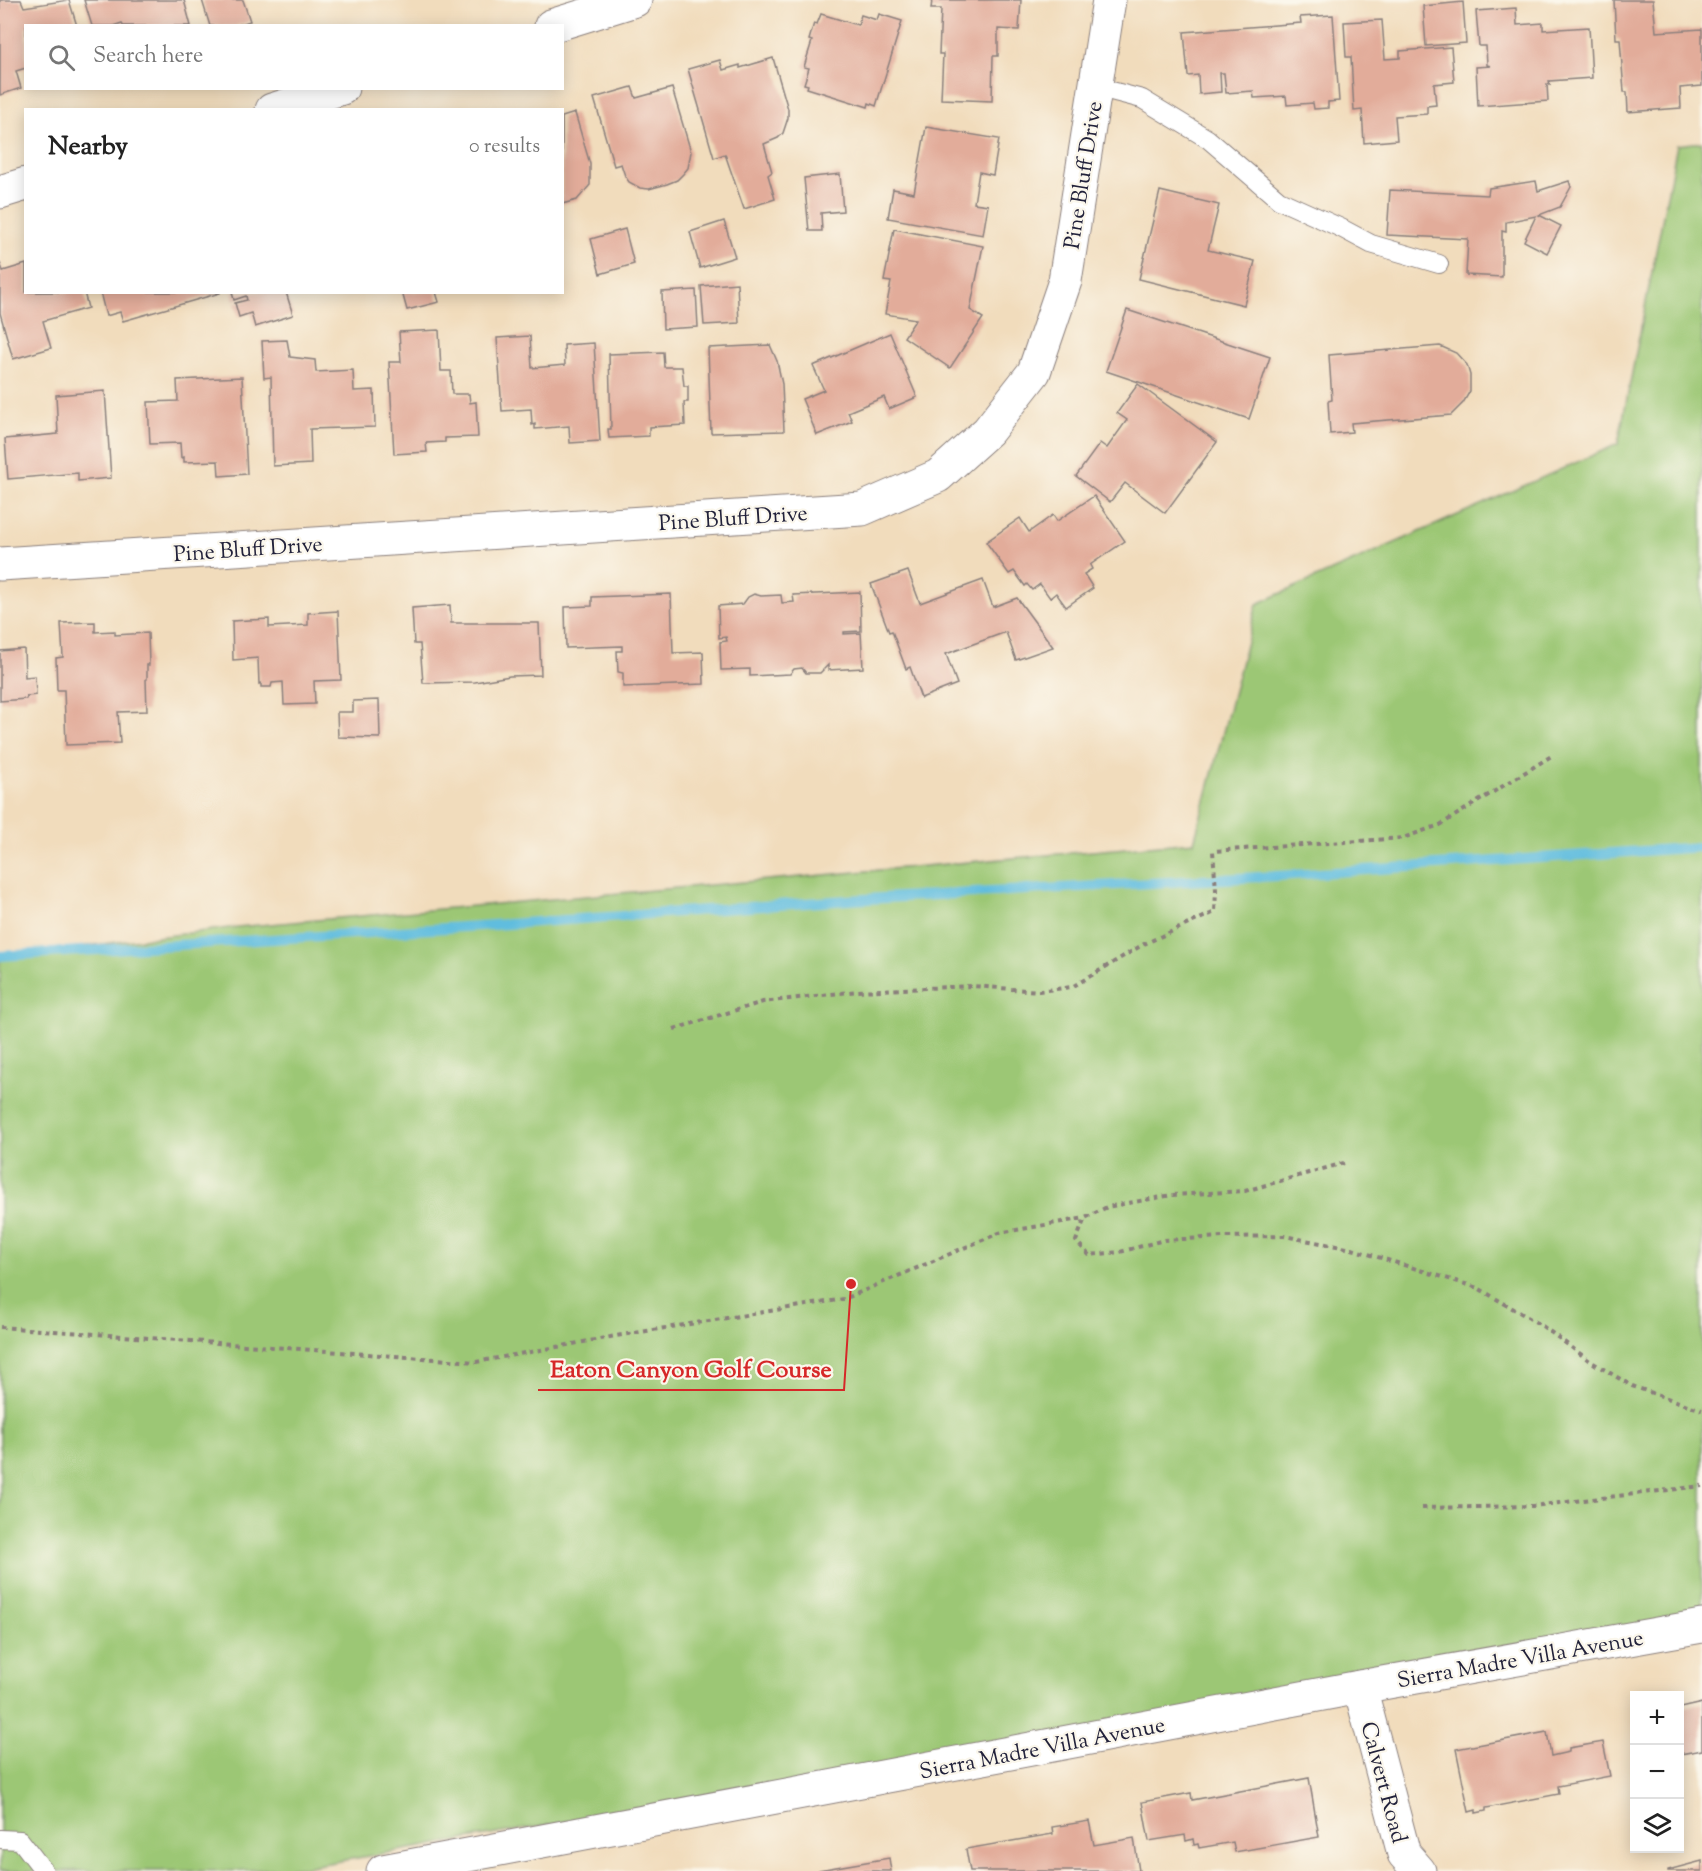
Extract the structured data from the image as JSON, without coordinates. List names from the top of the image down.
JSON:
{
  "streets": {
    "street": ["Pine Bluff Drive", "Sierra Madre Villa Avenue", "Calvert Road"]
  },
  "crossings": [
    ["Sierra Madre Villa Avenue", "Calvert Road"]
  ],
  "places": ["Eaton Canyon Golf Course"],
  "page": {
    "search": "Search here",
    "heading": ["Nearby", "0 results"],
    "map_buttons": ["+", "−"]
  }
}
